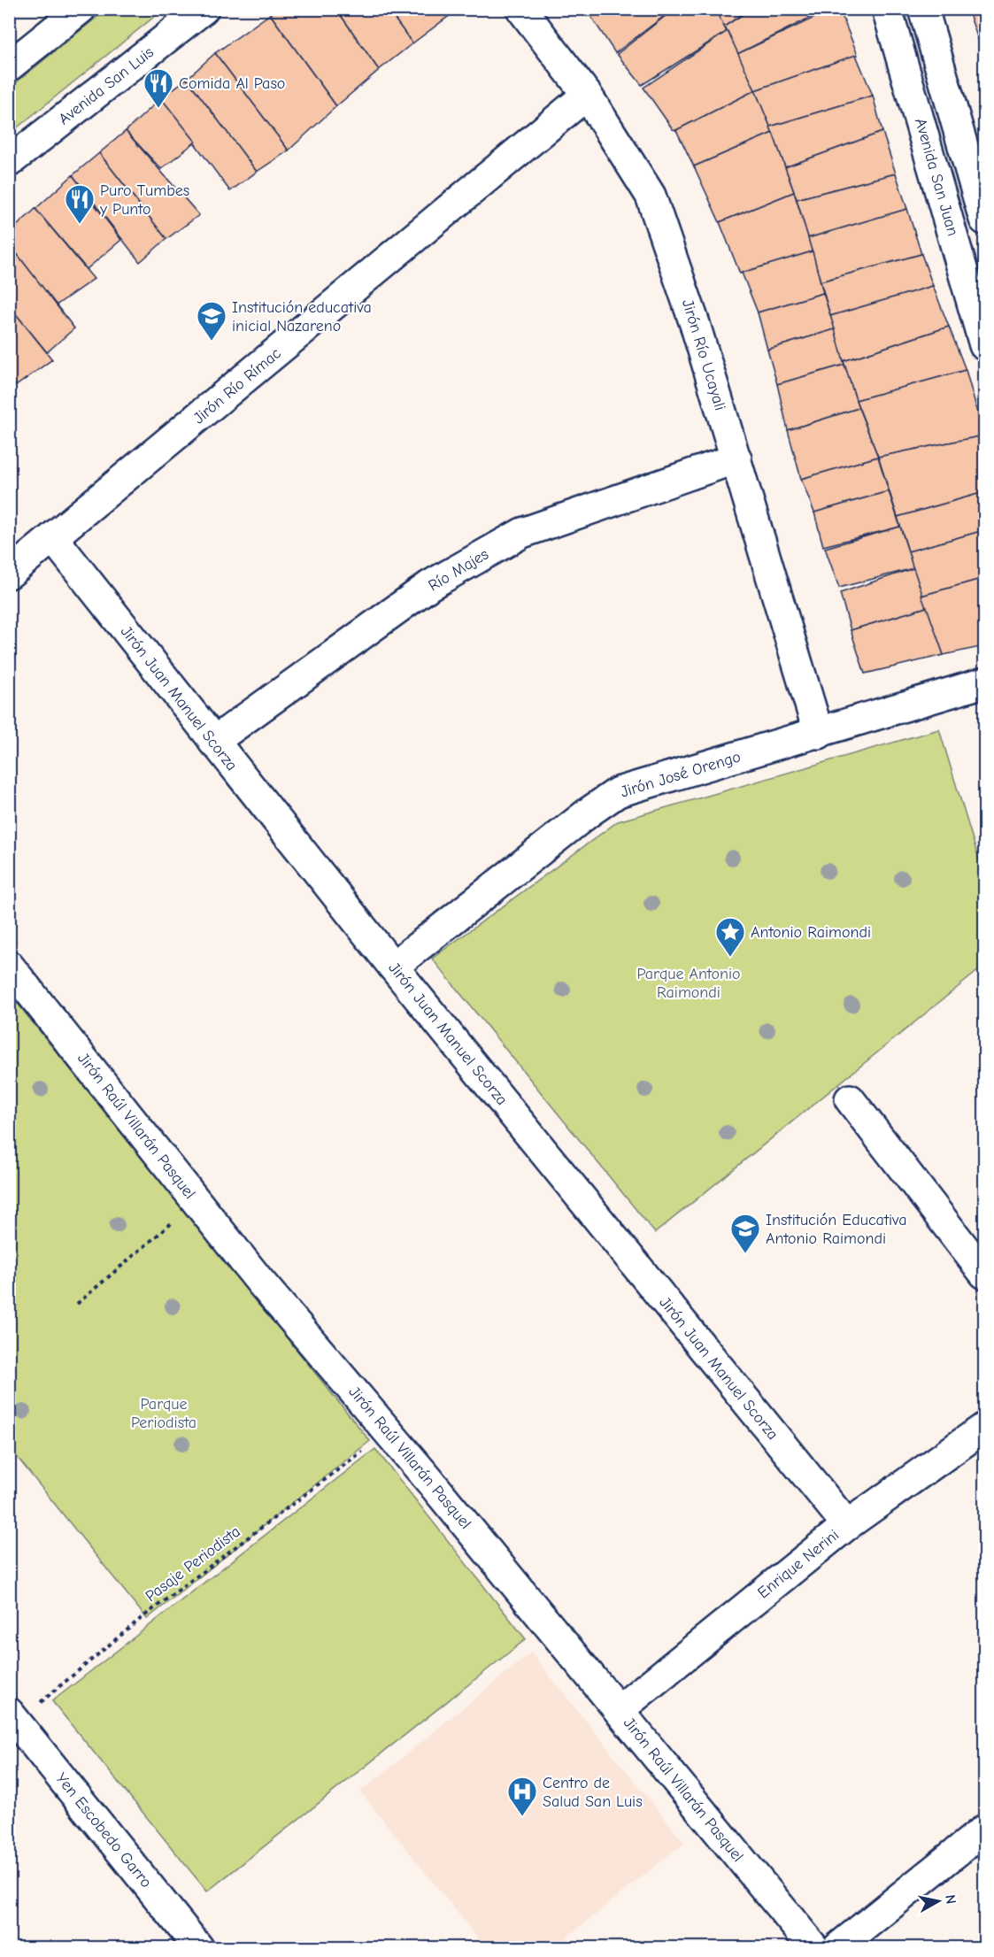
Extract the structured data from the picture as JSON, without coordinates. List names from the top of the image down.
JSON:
{
  "streets": {
    "street": [
      "Avenida San Luis",
      "Avenida San Juan",
      "Jirón Río Ucayali",
      "Jirón Río Rímac",
      "Río Majes",
      "Jirón Juan Manuel Scorza",
      "Jirón José Orengo",
      "Jirón Raúl Villarán Pasquel",
      "Enrique Nerini",
      "Yen Escobedo Garro"
    ],
    "path": ["Pasaje Periodista"]
  },
  "crossings": [
    ["Jirón Río Ucayali", "Jirón Río Rímac"],
    ["Jirón Río Ucayali", "Río Majes"],
    ["Jirón Río Ucayali", "Jirón José Orengo"],
    ["Jirón Río Rímac", "Jirón Juan Manuel Scorza"],
    ["Río Majes", "Jirón Juan Manuel Scorza"],
    ["Jirón Juan Manuel Scorza", "Jirón José Orengo"],
    ["Jirón Juan Manuel Scorza", "Enrique Nerini"],
    ["Jirón Raúl Villarán Pasquel", "Pasaje Periodista"],
    ["Jirón Raúl Villarán Pasquel", "Enrique Nerini"],
    ["Pasaje Periodista", "Yen Escobedo Garro"]
  ],
  "parks": ["Parque Antonio Raimondi", "Parque Periodista"],
  "places": {
    "restaurant": ["Comida Al Paso", "Puro Tumbes y Punto"],
    "school or university": ["Institución educativa inicial Nazareno", "Institución Educativa Antonio Raimondi"],
    "place": ["Antonio Raimondi"],
    "hospital": ["Centro de Salud San Luis"]
  },
  "north": "right"
}
